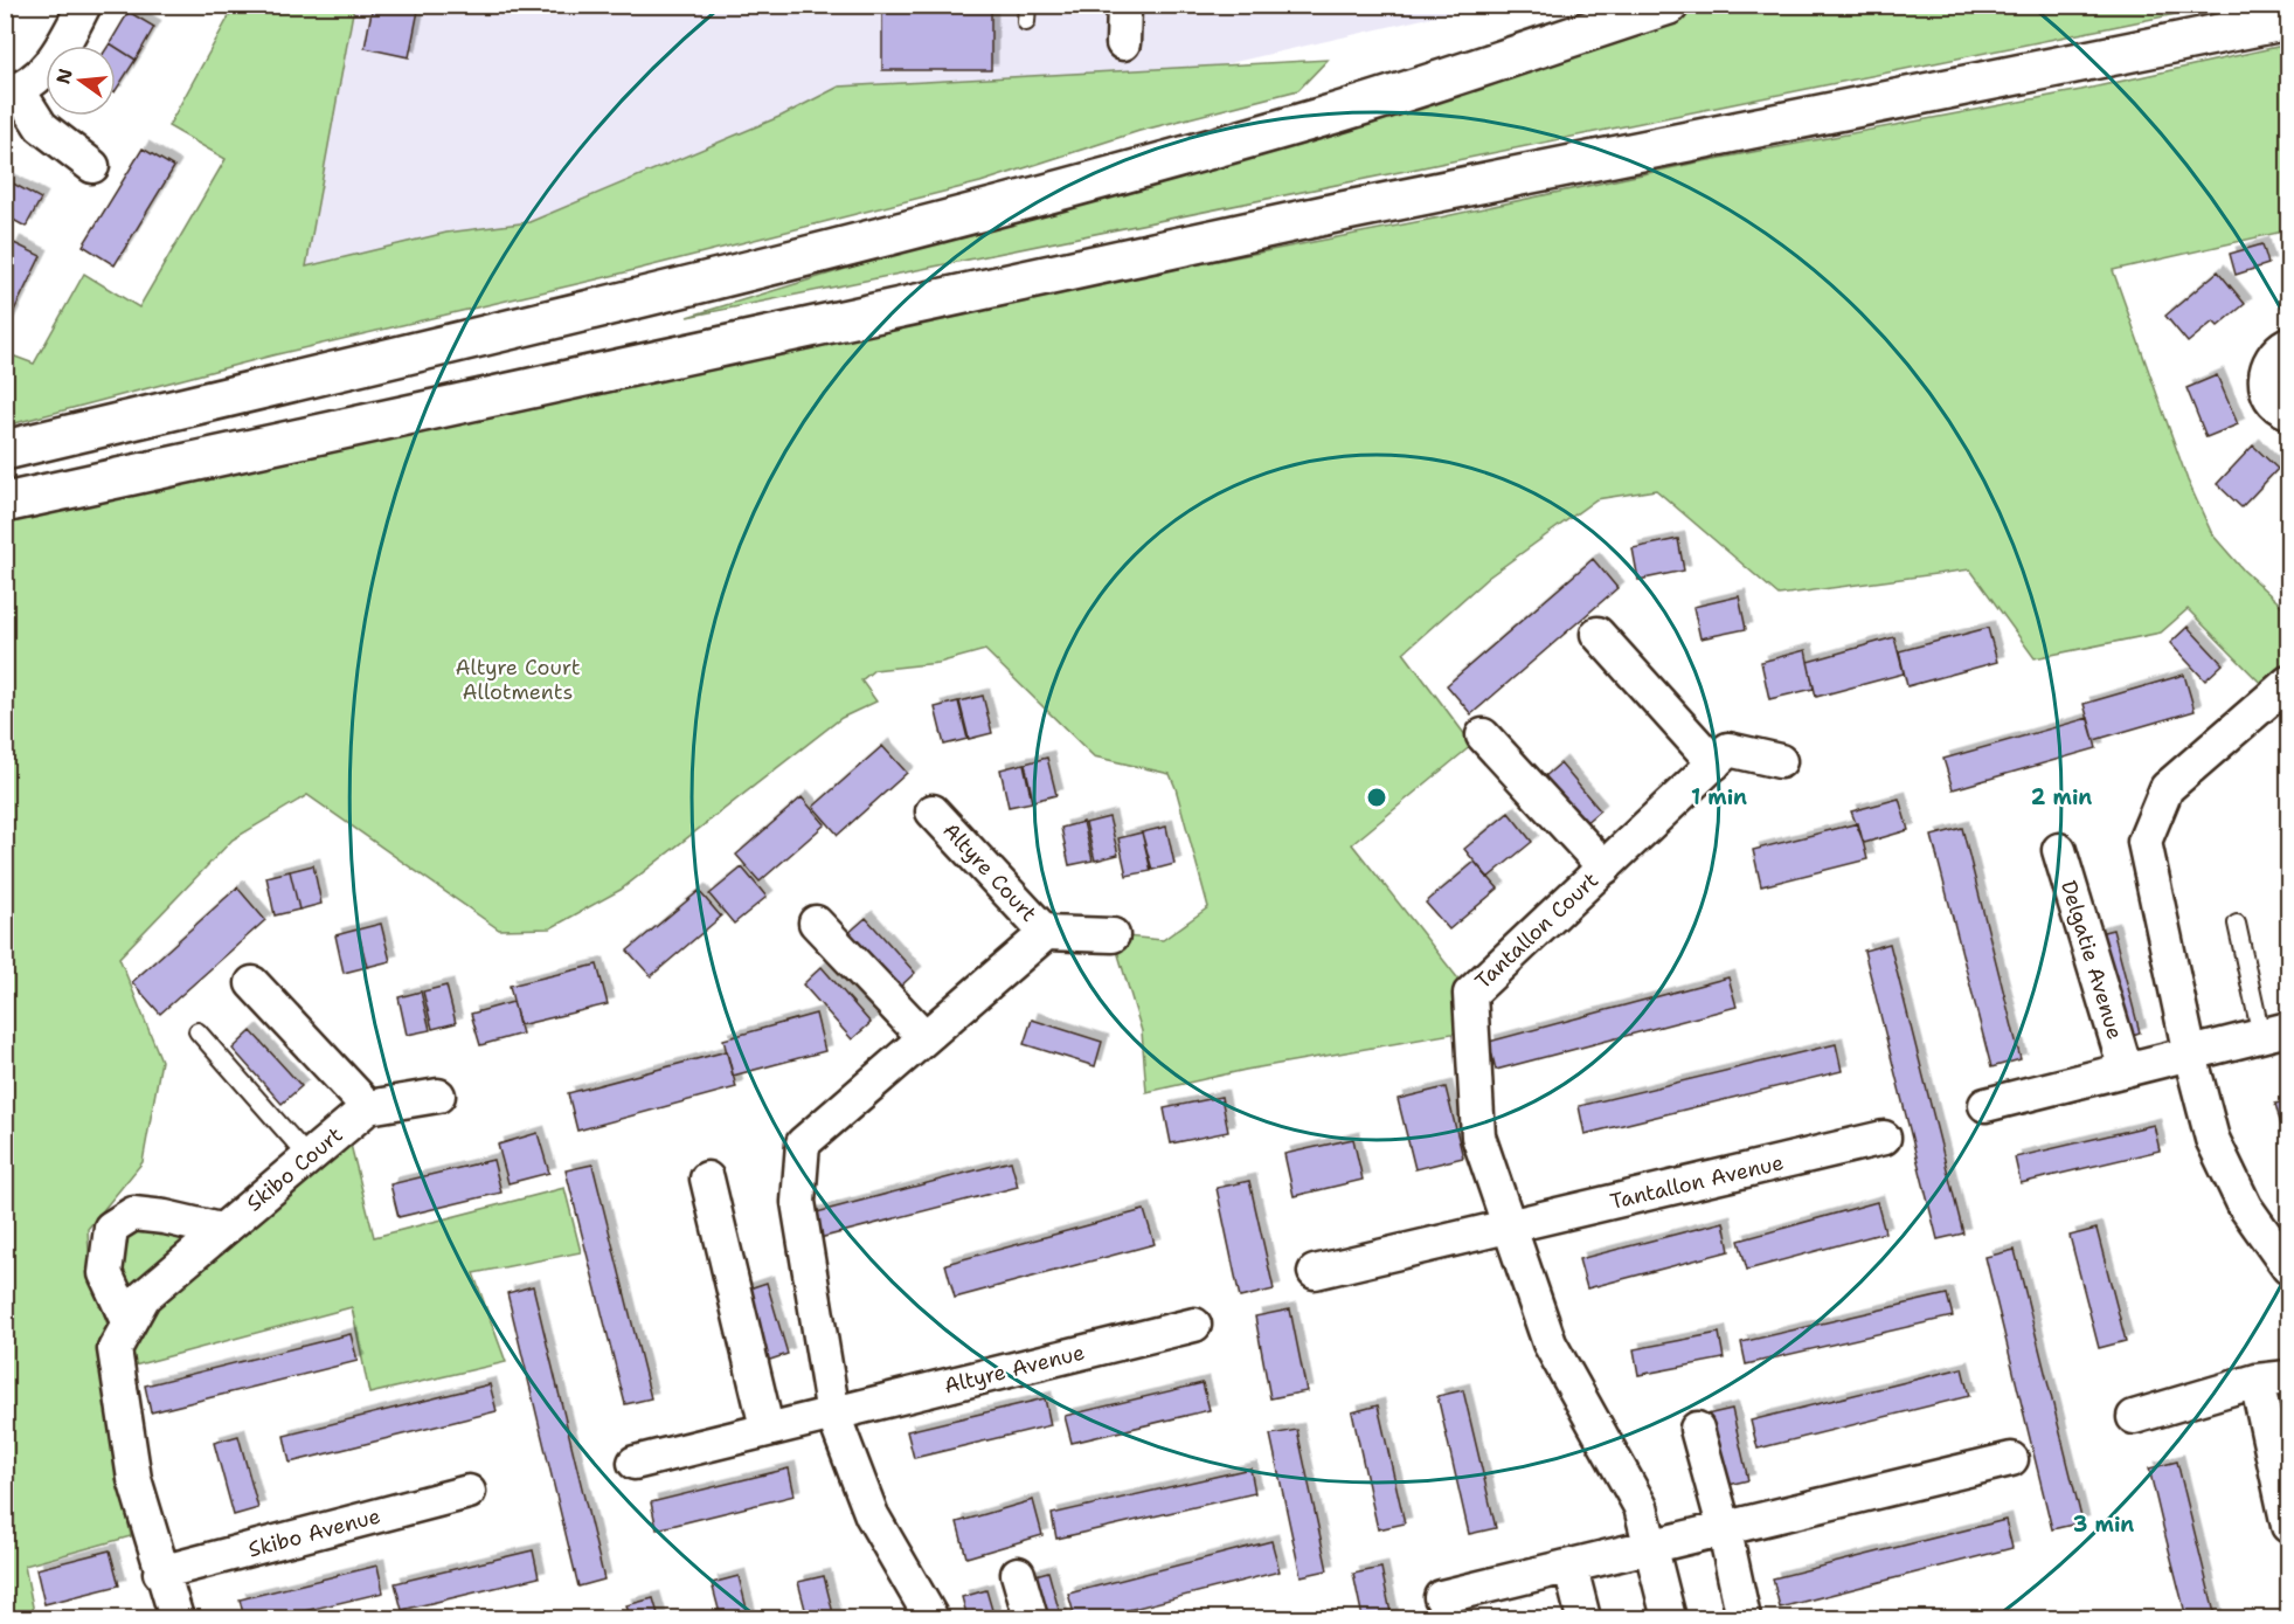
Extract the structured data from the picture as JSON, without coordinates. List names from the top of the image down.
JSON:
{
  "streets": {
    "street": [
      "Altyre Court",
      "Tantallon Court",
      "Delgatie Avenue",
      "Skibo Court",
      "Tantallon Avenue",
      "Altyre Avenue",
      "Skibo Avenue"
    ]
  },
  "crossings": [
    ["Altyre Court", "Altyre Avenue"],
    ["Tantallon Court", "Tantallon Avenue"]
  ],
  "parks": ["Altyre Court Allotments"],
  "north": "left",
  "rings": ["1 min", "2 min", "3 min"]
}
